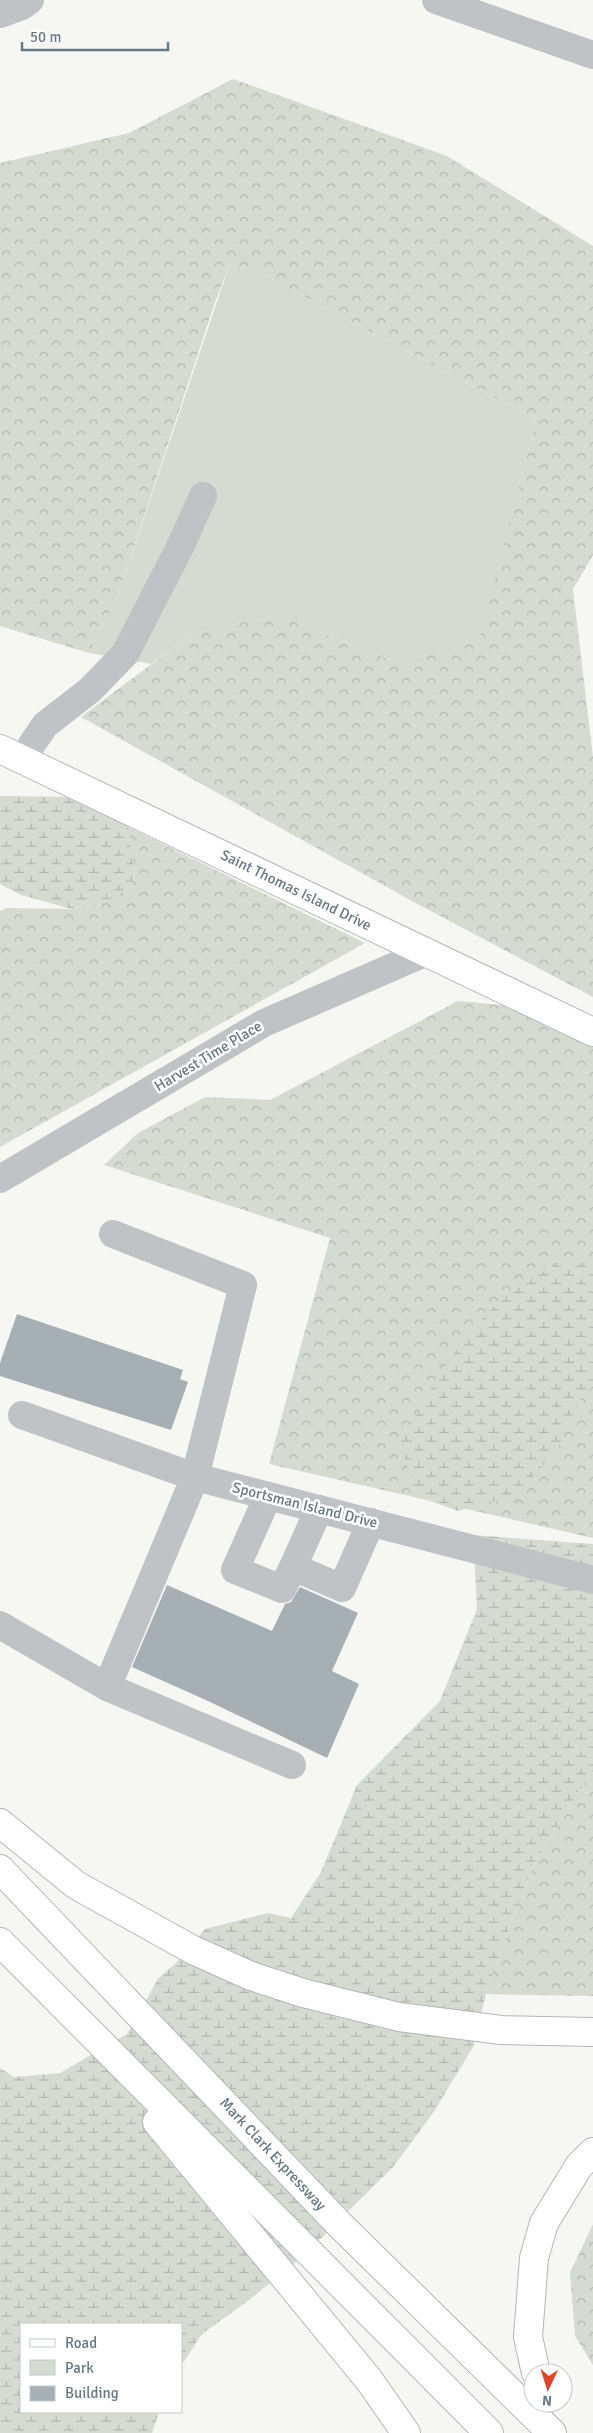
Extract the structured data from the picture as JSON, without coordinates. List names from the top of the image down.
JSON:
{
  "streets": {
    "main road": ["Saint Thomas Island Drive", "Mark Clark Expressway"],
    "street": ["Harvest Time Place", "Sportsman Island Drive"]
  },
  "crossings": [
    ["Saint Thomas Island Drive", "Harvest Time Place"]
  ],
  "legend": ["Road", "Park", "Building"],
  "scale_bar": "50 m",
  "north": "bottom"
}
